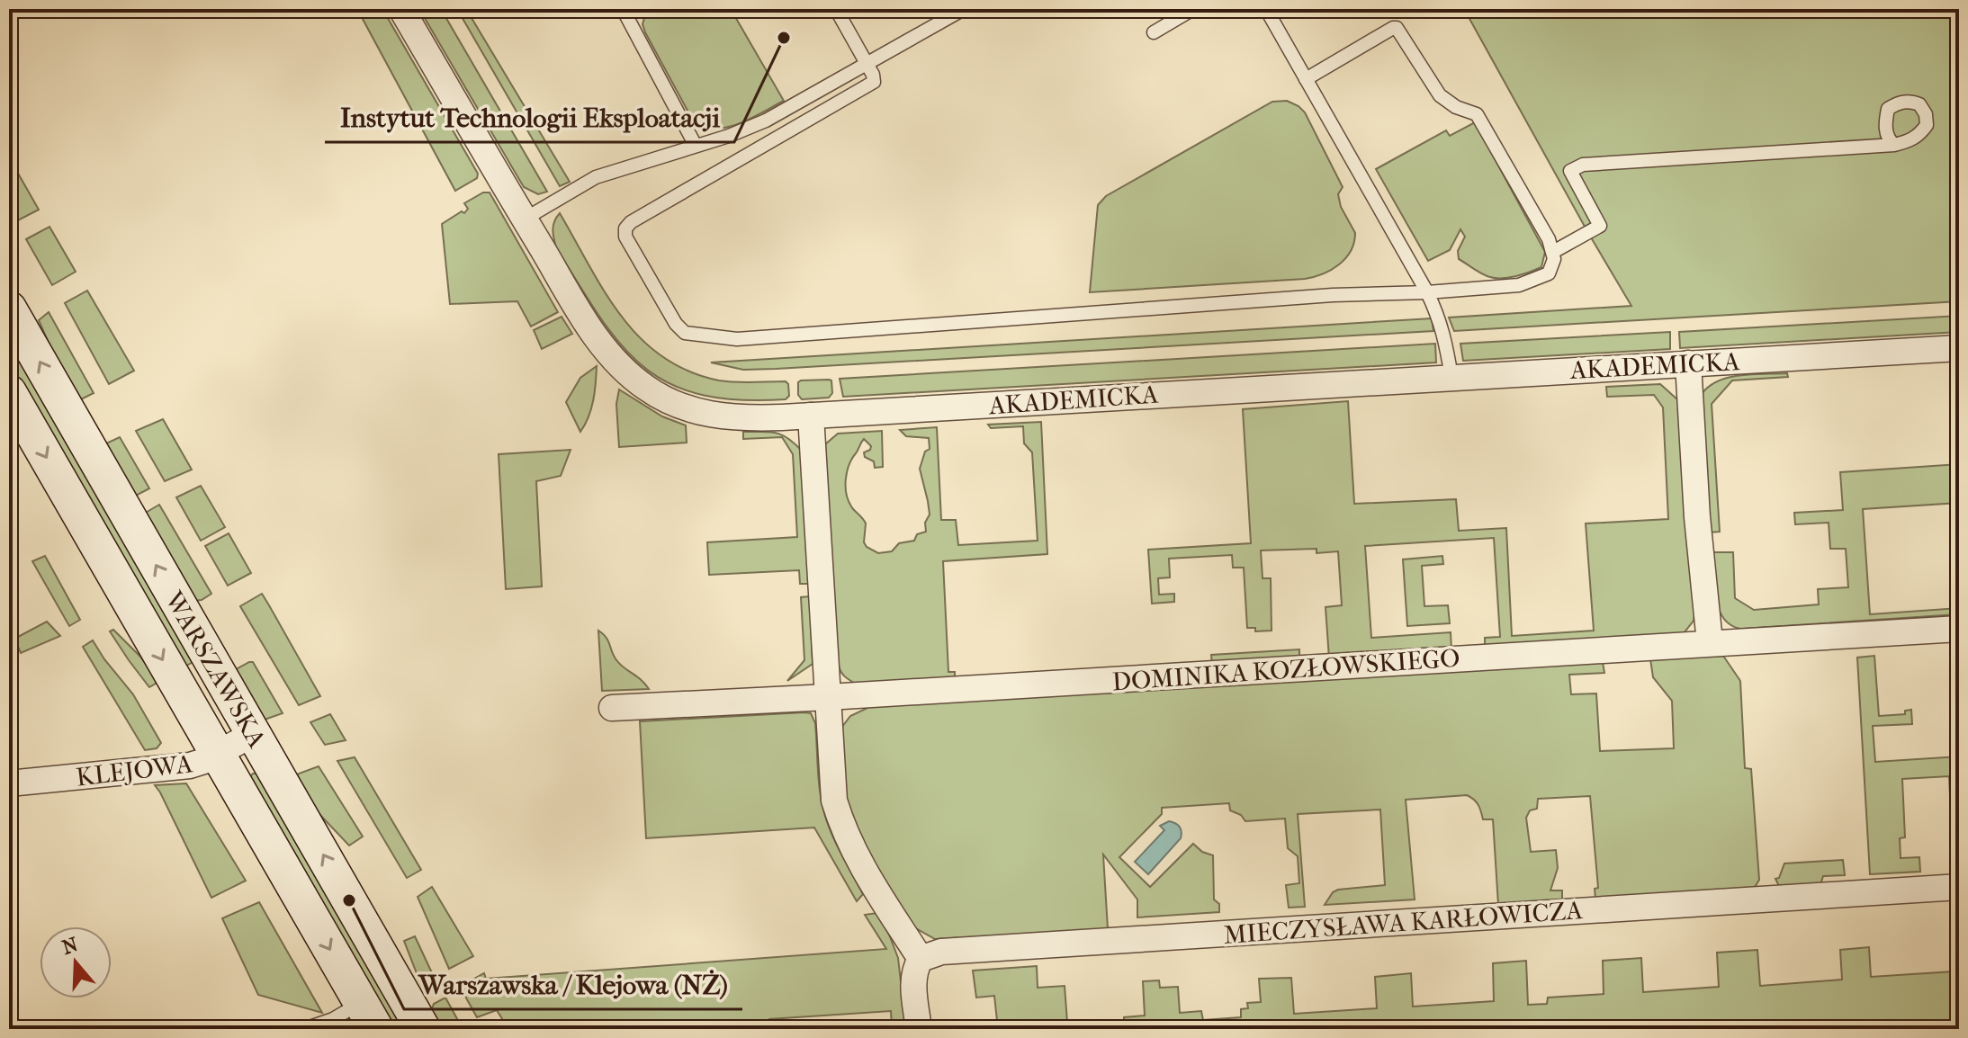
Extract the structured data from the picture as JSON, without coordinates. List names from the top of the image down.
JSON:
{
  "streets": {
    "main road": ["WARSZAWSKA"],
    "street": [
      "AKADEMICKA",
      "DOMINIKA KOZŁOWSKIEGO",
      "KLEJOWA",
      "MIECZYSŁAWA KARŁOWICZA"
    ]
  },
  "crossings": [
    ["WARSZAWSKA", "KLEJOWA"]
  ],
  "places": ["Instytut Technologii Eksploatacji", "Warszawska / Klejowa (NŻ)"],
  "north": "top"
}
